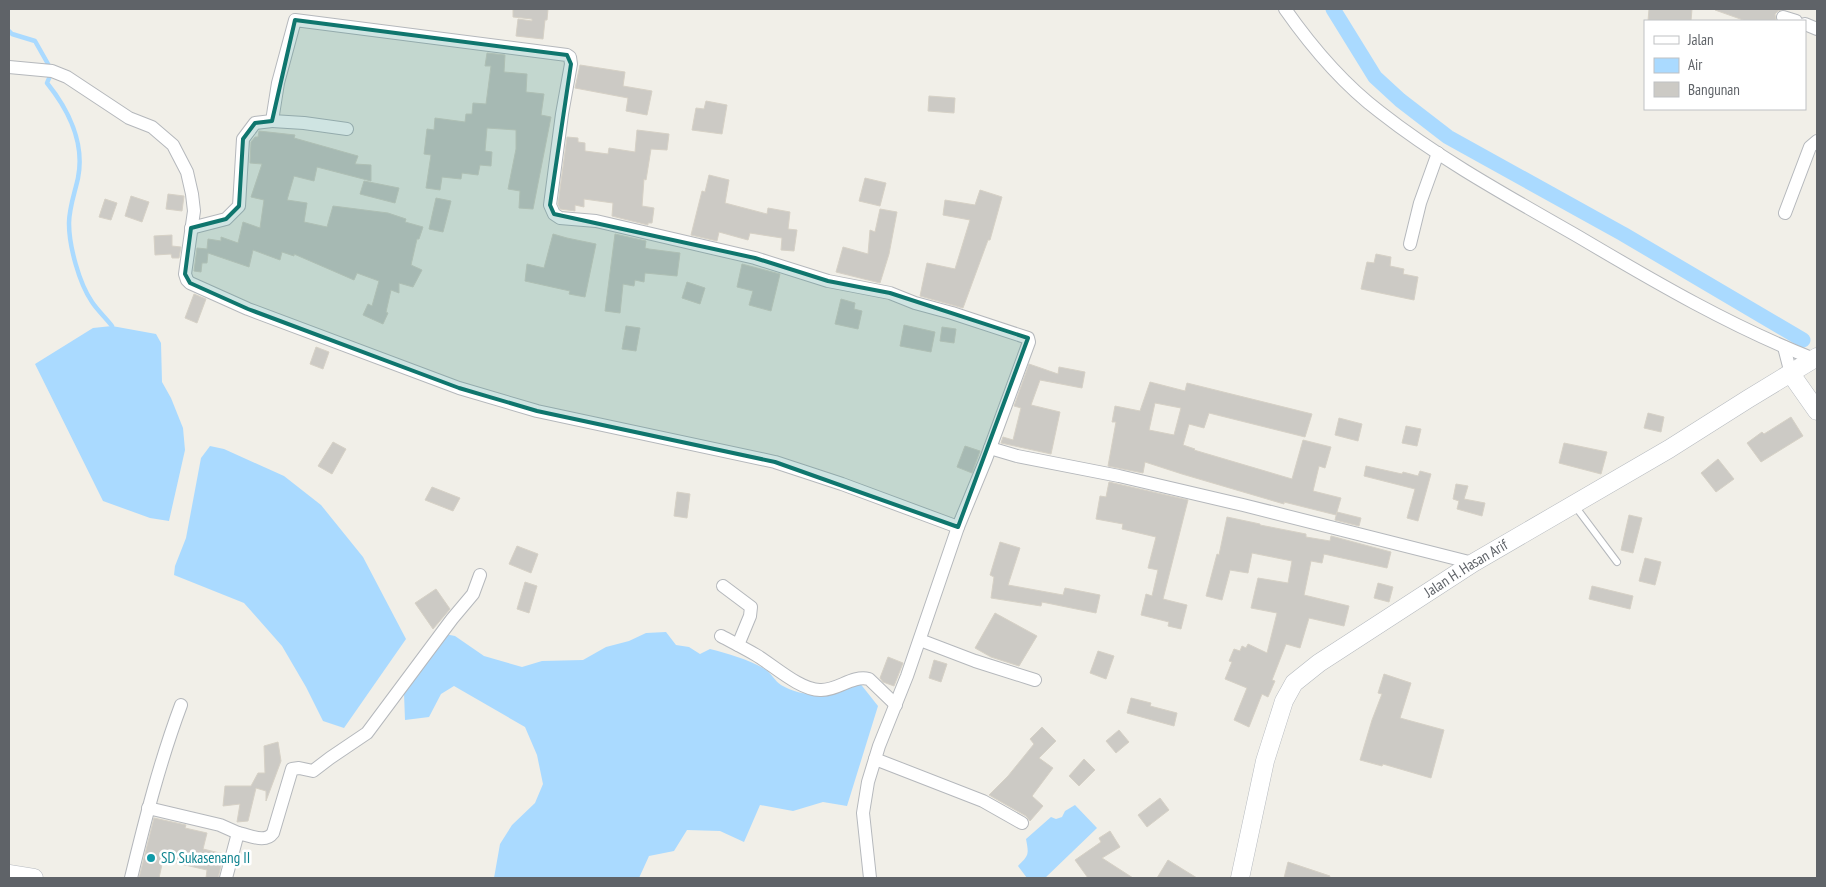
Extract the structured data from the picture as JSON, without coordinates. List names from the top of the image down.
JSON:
{
  "streets": {
    "main road": ["Jalan H. Hasan Arif"]
  },
  "places": ["SD Sukasenang II"],
  "legend": ["Jalan", "Air", "Bangunan"]
}
